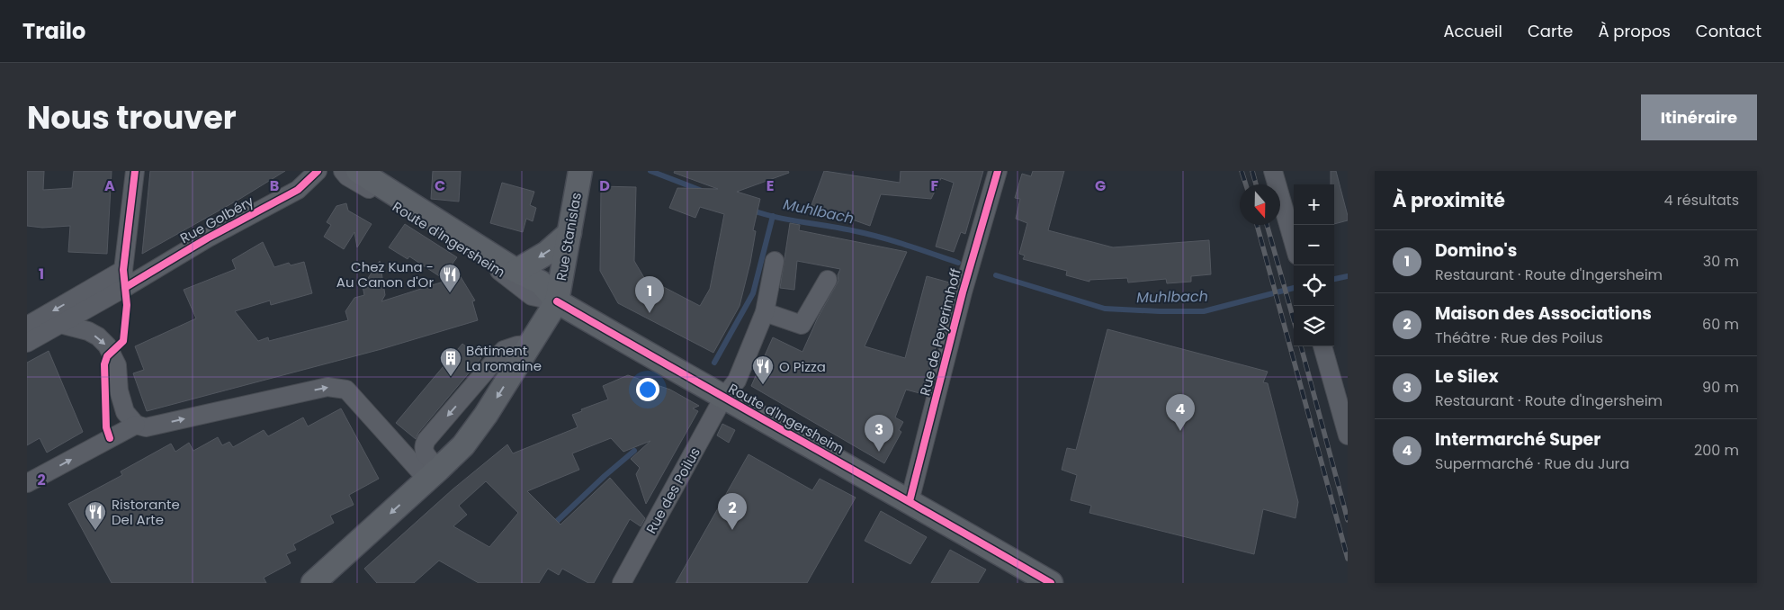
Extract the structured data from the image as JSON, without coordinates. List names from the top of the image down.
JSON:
{
  "streets": {
    "main road": ["Rue Stanislas", "Route d'Ingersheim"],
    "street": ["Rue Golbéry", "Rue de Peyerimhoff", "Rue des Poilus"]
  },
  "crossings": [
    ["Rue Stanislas", "Route d'Ingersheim"],
    ["Route d'Ingersheim", "Rue de Peyerimhoff"],
    ["Route d'Ingersheim", "Rue des Poilus"]
  ],
  "water": ["Muhlbach"],
  "places": {
    "restaurant": ["Chez Kuna - Au Canon d'Or", "O Pizza", "Ristorante Del Arte"],
    "building": ["Bâtiment La romaine"]
  },
  "north": "bottom",
  "page": {
    "header": "Trailo",
    "nav": [
      "Accueil",
      "Carte",
      "À propos",
      "Contact"
    ],
    "title": "Nous trouver",
    "buttons": "Itinéraire",
    "heading": ["À proximité", "4 résultats"],
    "map_buttons": ["+", "−"],
    "list": [
      {
        "mark": "1",
        "name": "Domino's",
        "note": "Restaurant · Route d'Ingersheim",
        "value": "30 m"
      },
      {
        "mark": "2",
        "name": "Maison des Associations",
        "note": "Théâtre · Rue des Poilus",
        "value": "60 m"
      },
      {
        "mark": "3",
        "name": "Le Silex",
        "note": "Restaurant · Route d'Ingersheim",
        "value": "90 m"
      },
      {
        "mark": "4",
        "name": "Intermarché Super",
        "note": "Supermarché · Rue du Jura",
        "value": "200 m"
      }
    ],
    "pins": [
      "1",
      "4",
      "3",
      "2"
    ]
  },
  "grid": {
    "columns": [
      "A",
      "B",
      "C",
      "D",
      "E",
      "F",
      "G"
    ],
    "rows": ["1", "2"]
  }
}
